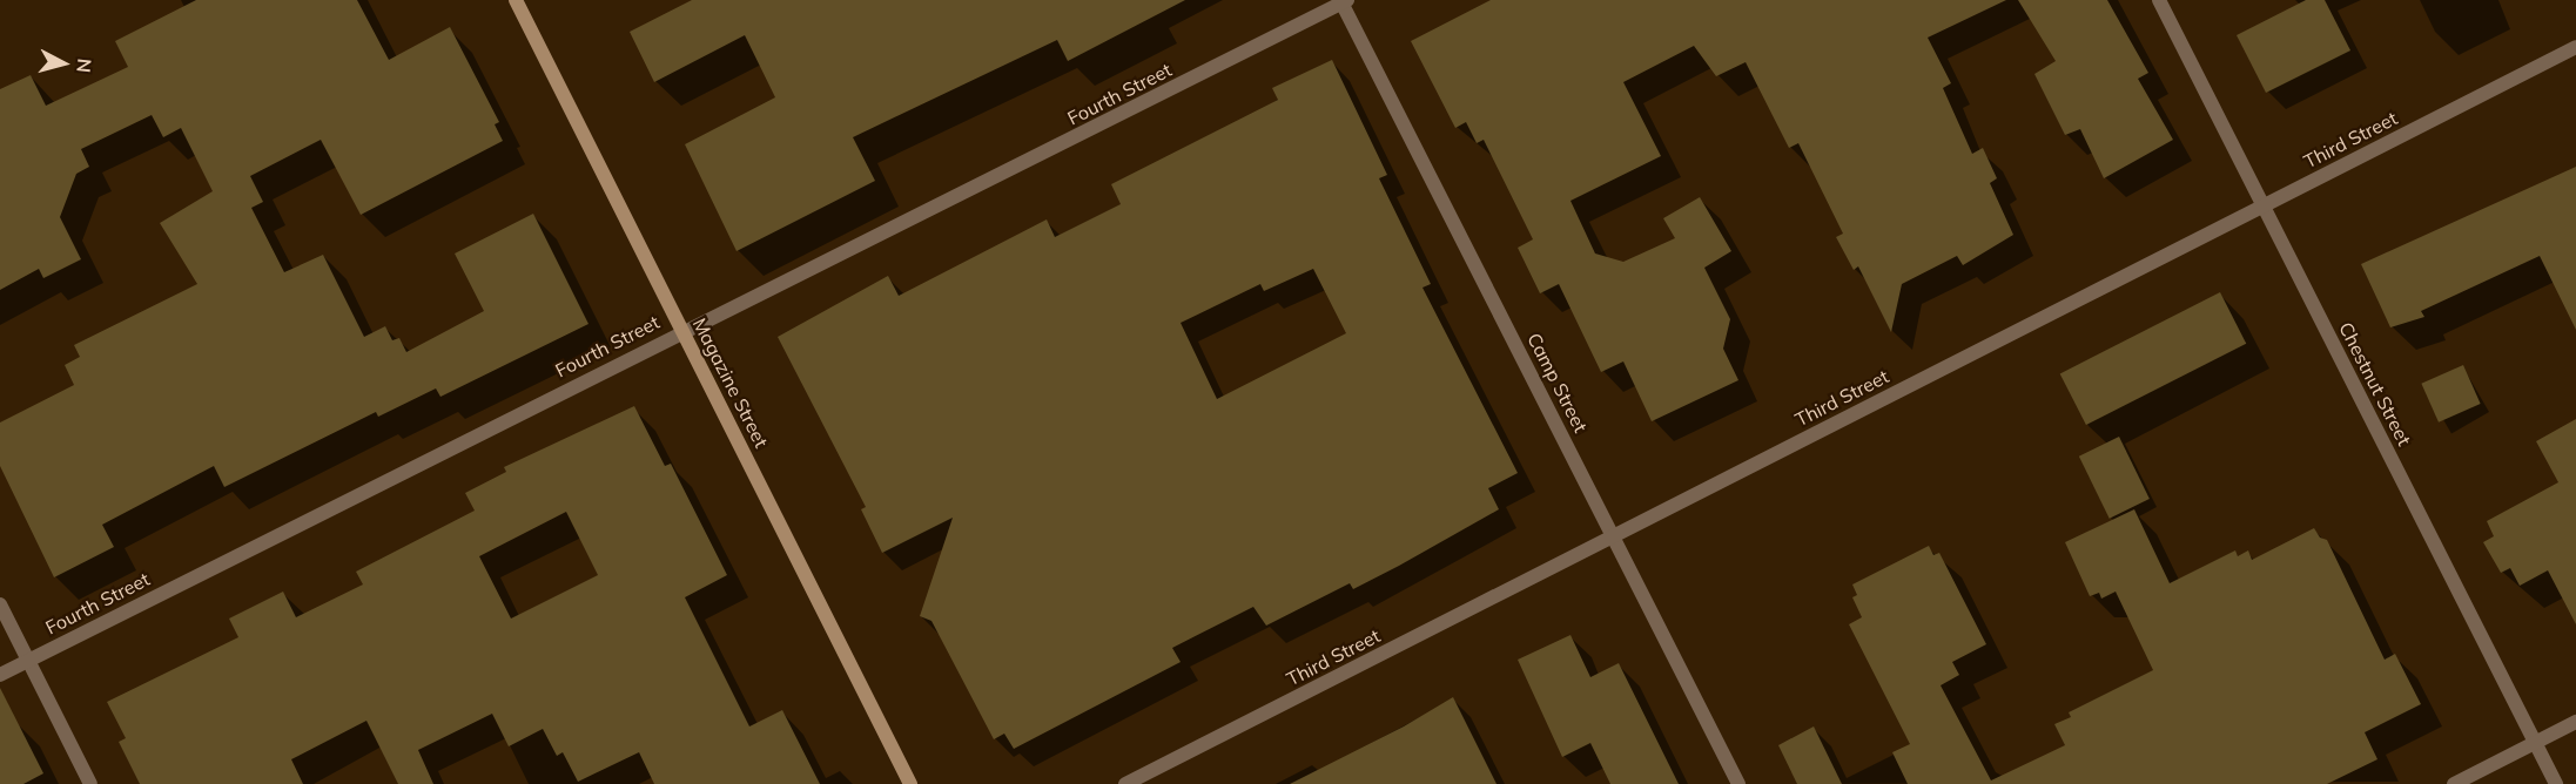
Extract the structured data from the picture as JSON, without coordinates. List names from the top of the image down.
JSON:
{
  "streets": {
    "street": [
      "Fourth Street",
      "Third Street",
      "Magazine Street",
      "Camp Street",
      "Chestnut Street"
    ]
  },
  "crossings": [
    ["Fourth Street", "Magazine Street"],
    ["Fourth Street", "Camp Street"],
    ["Third Street", "Camp Street"],
    ["Third Street", "Chestnut Street"]
  ],
  "north": "right"
}
